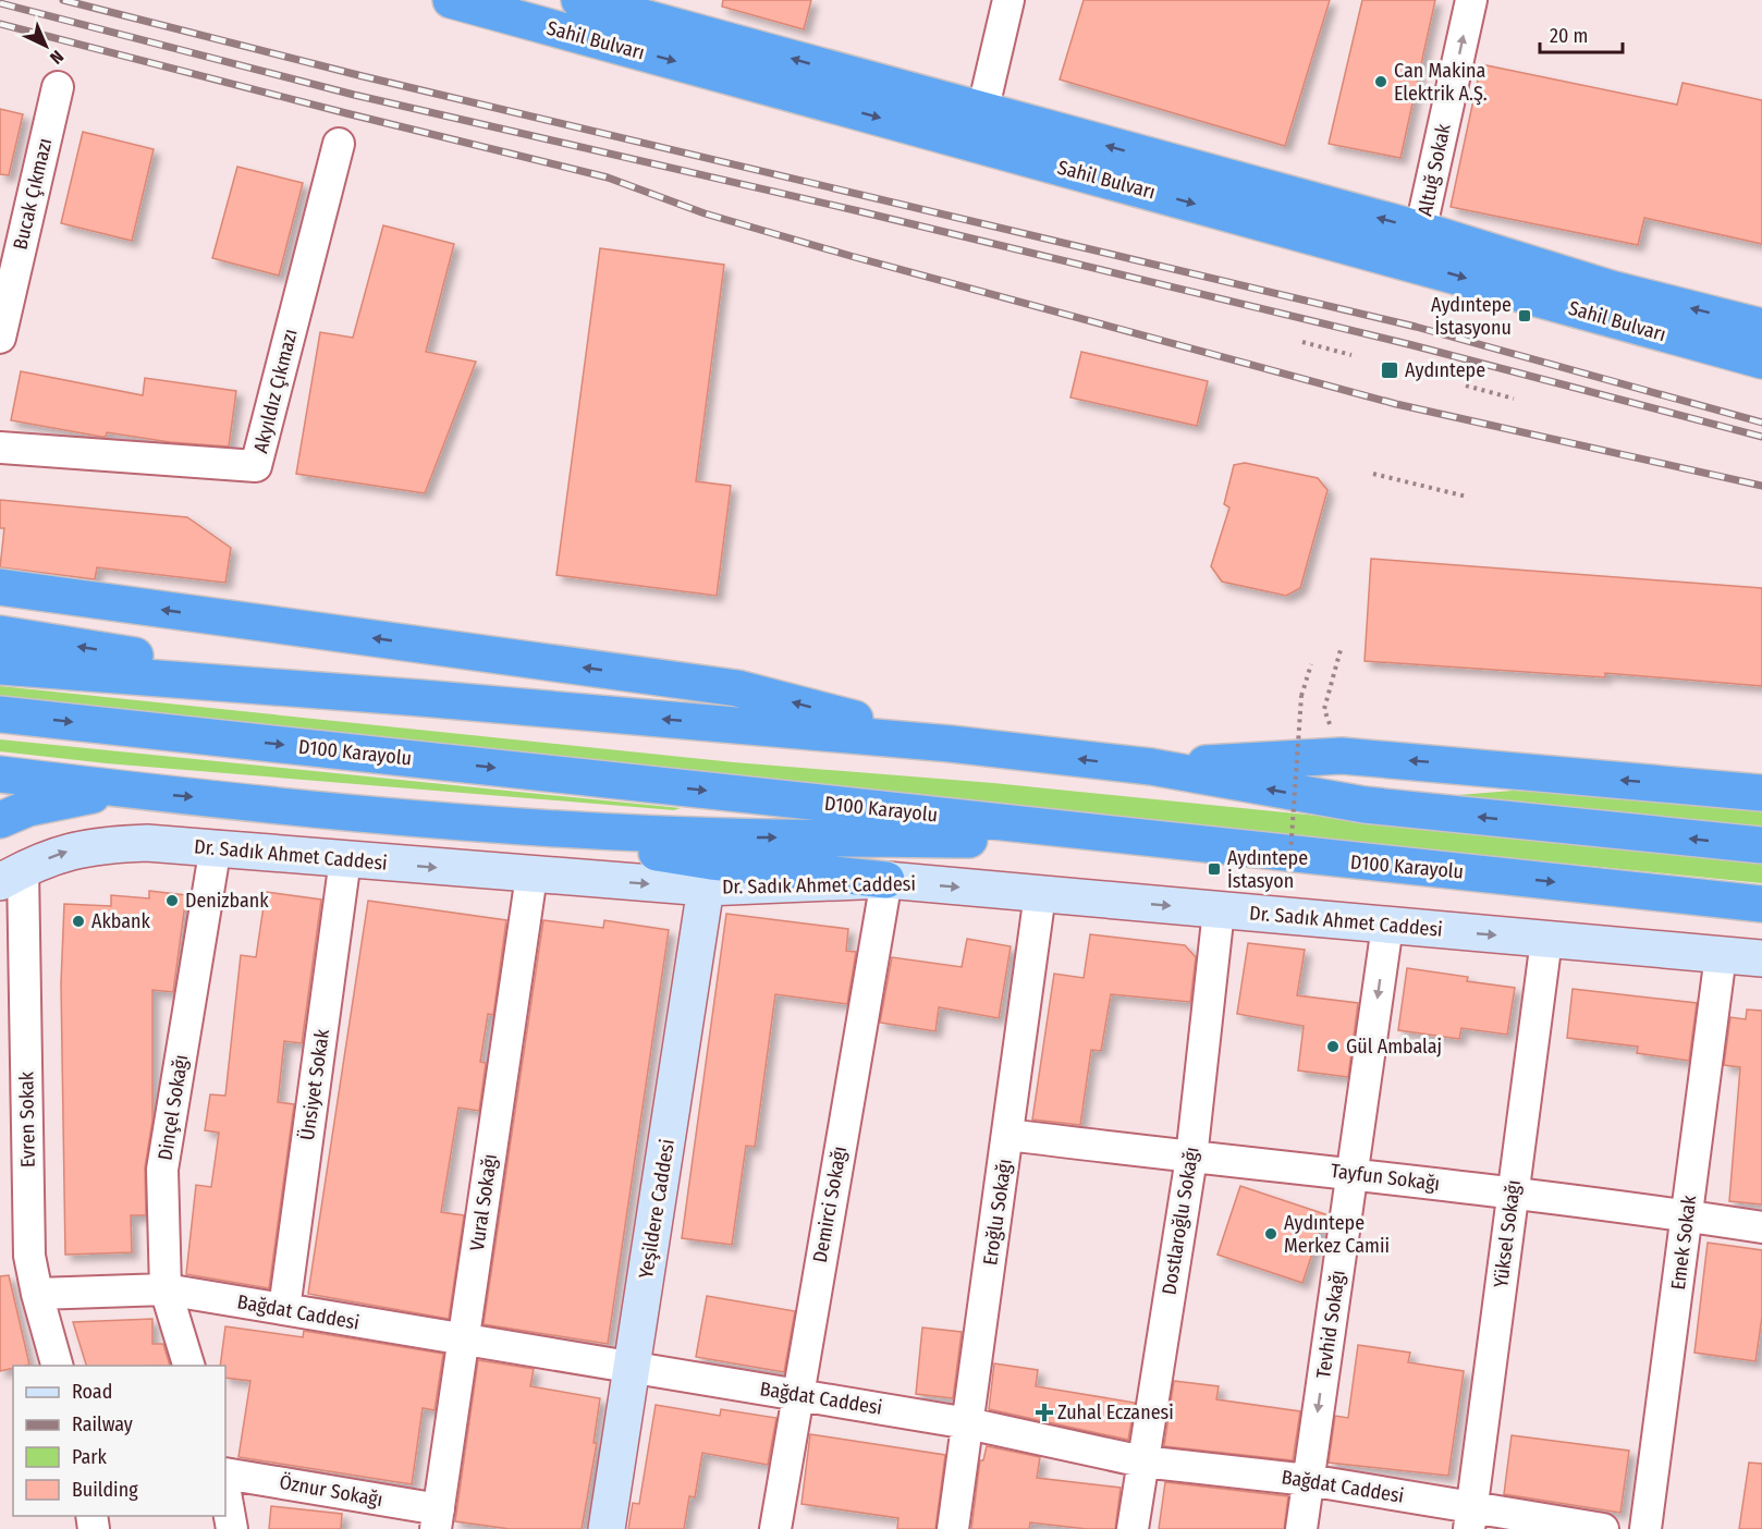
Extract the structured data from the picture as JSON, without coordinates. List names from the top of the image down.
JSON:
{
  "streets": {
    "highway": ["Sahil Bulvarı", "D100 Karayolu"],
    "main road": ["Dr. Sadık Ahmet Caddesi", "Yeşildere Caddesi"],
    "street": [
      "Altuğ Sokak",
      "Bucak Çıkmazı",
      "Akyıldız Çıkmazı",
      "Ünsiyet Sokak",
      "Dinçel Sokağı",
      "Evren Sokak",
      "Tayfun Sokağı",
      "Vural Sokağı",
      "Demirci Sokağı",
      "Eroğlu Sokağı",
      "Dostlaroğlu Sokağı",
      "Yüksel Sokağı",
      "Emek Sokak",
      "Bağdat Caddesi",
      "Tevhid Sokağı",
      "Öznur Sokağı"
    ]
  },
  "crossings": [
    ["Sahil Bulvarı", "Altuğ Sokak"],
    ["Dr. Sadık Ahmet Caddesi", "Ünsiyet Sokak"],
    ["Dr. Sadık Ahmet Caddesi", "Dinçel Sokağı"],
    ["Dr. Sadık Ahmet Caddesi", "Evren Sokak"],
    ["Dr. Sadık Ahmet Caddesi", "Vural Sokağı"],
    ["Dr. Sadık Ahmet Caddesi", "Demirci Sokağı"],
    ["Dr. Sadık Ahmet Caddesi", "Yeşildere Caddesi"],
    ["Dr. Sadık Ahmet Caddesi", "Eroğlu Sokağı"],
    ["Dr. Sadık Ahmet Caddesi", "Dostlaroğlu Sokağı"],
    ["Dr. Sadık Ahmet Caddesi", "Yüksel Sokağı"],
    ["Dr. Sadık Ahmet Caddesi", "Emek Sokak"],
    ["Dr. Sadık Ahmet Caddesi", "Tevhid Sokağı"],
    ["Ünsiyet Sokak", "Bağdat Caddesi"],
    ["Dinçel Sokağı", "Bağdat Caddesi"],
    ["Evren Sokak", "Bağdat Caddesi"],
    ["Tayfun Sokağı", "Eroğlu Sokağı"],
    ["Tayfun Sokağı", "Dostlaroğlu Sokağı"],
    ["Tayfun Sokağı", "Yüksel Sokağı"],
    ["Tayfun Sokağı", "Emek Sokak"],
    ["Tayfun Sokağı", "Tevhid Sokağı"],
    ["Vural Sokağı", "Bağdat Caddesi"],
    ["Vural Sokağı", "Öznur Sokağı"],
    ["Demirci Sokağı", "Bağdat Caddesi"],
    ["Yeşildere Caddesi", "Bağdat Caddesi"],
    ["Eroğlu Sokağı", "Bağdat Caddesi"],
    ["Dostlaroğlu Sokağı", "Bağdat Caddesi"],
    ["Yüksel Sokağı", "Bağdat Caddesi"],
    ["Bağdat Caddesi", "Tevhid Sokağı"]
  ],
  "one_way": ["Altuğ Sokak", "Dr. Sadık Ahmet Caddesi", "Tevhid Sokağı"],
  "places": {
    "other": [
      "Can Makina Elektrik A.Ş.",
      "Denizbank",
      "Akbank",
      "Gül Ambalaj",
      "Aydıntepe Merkez Camii"
    ],
    "transit": ["Aydıntepe İstasyonu", "Aydıntepe", "Aydıntepe İstasyon"],
    "health": ["Zuhal Eczanesi"]
  },
  "legend": [
    "Road",
    "Railway",
    "Park",
    "Building"
  ],
  "scale_bar": "20 m",
  "north": "bottom right"
}
